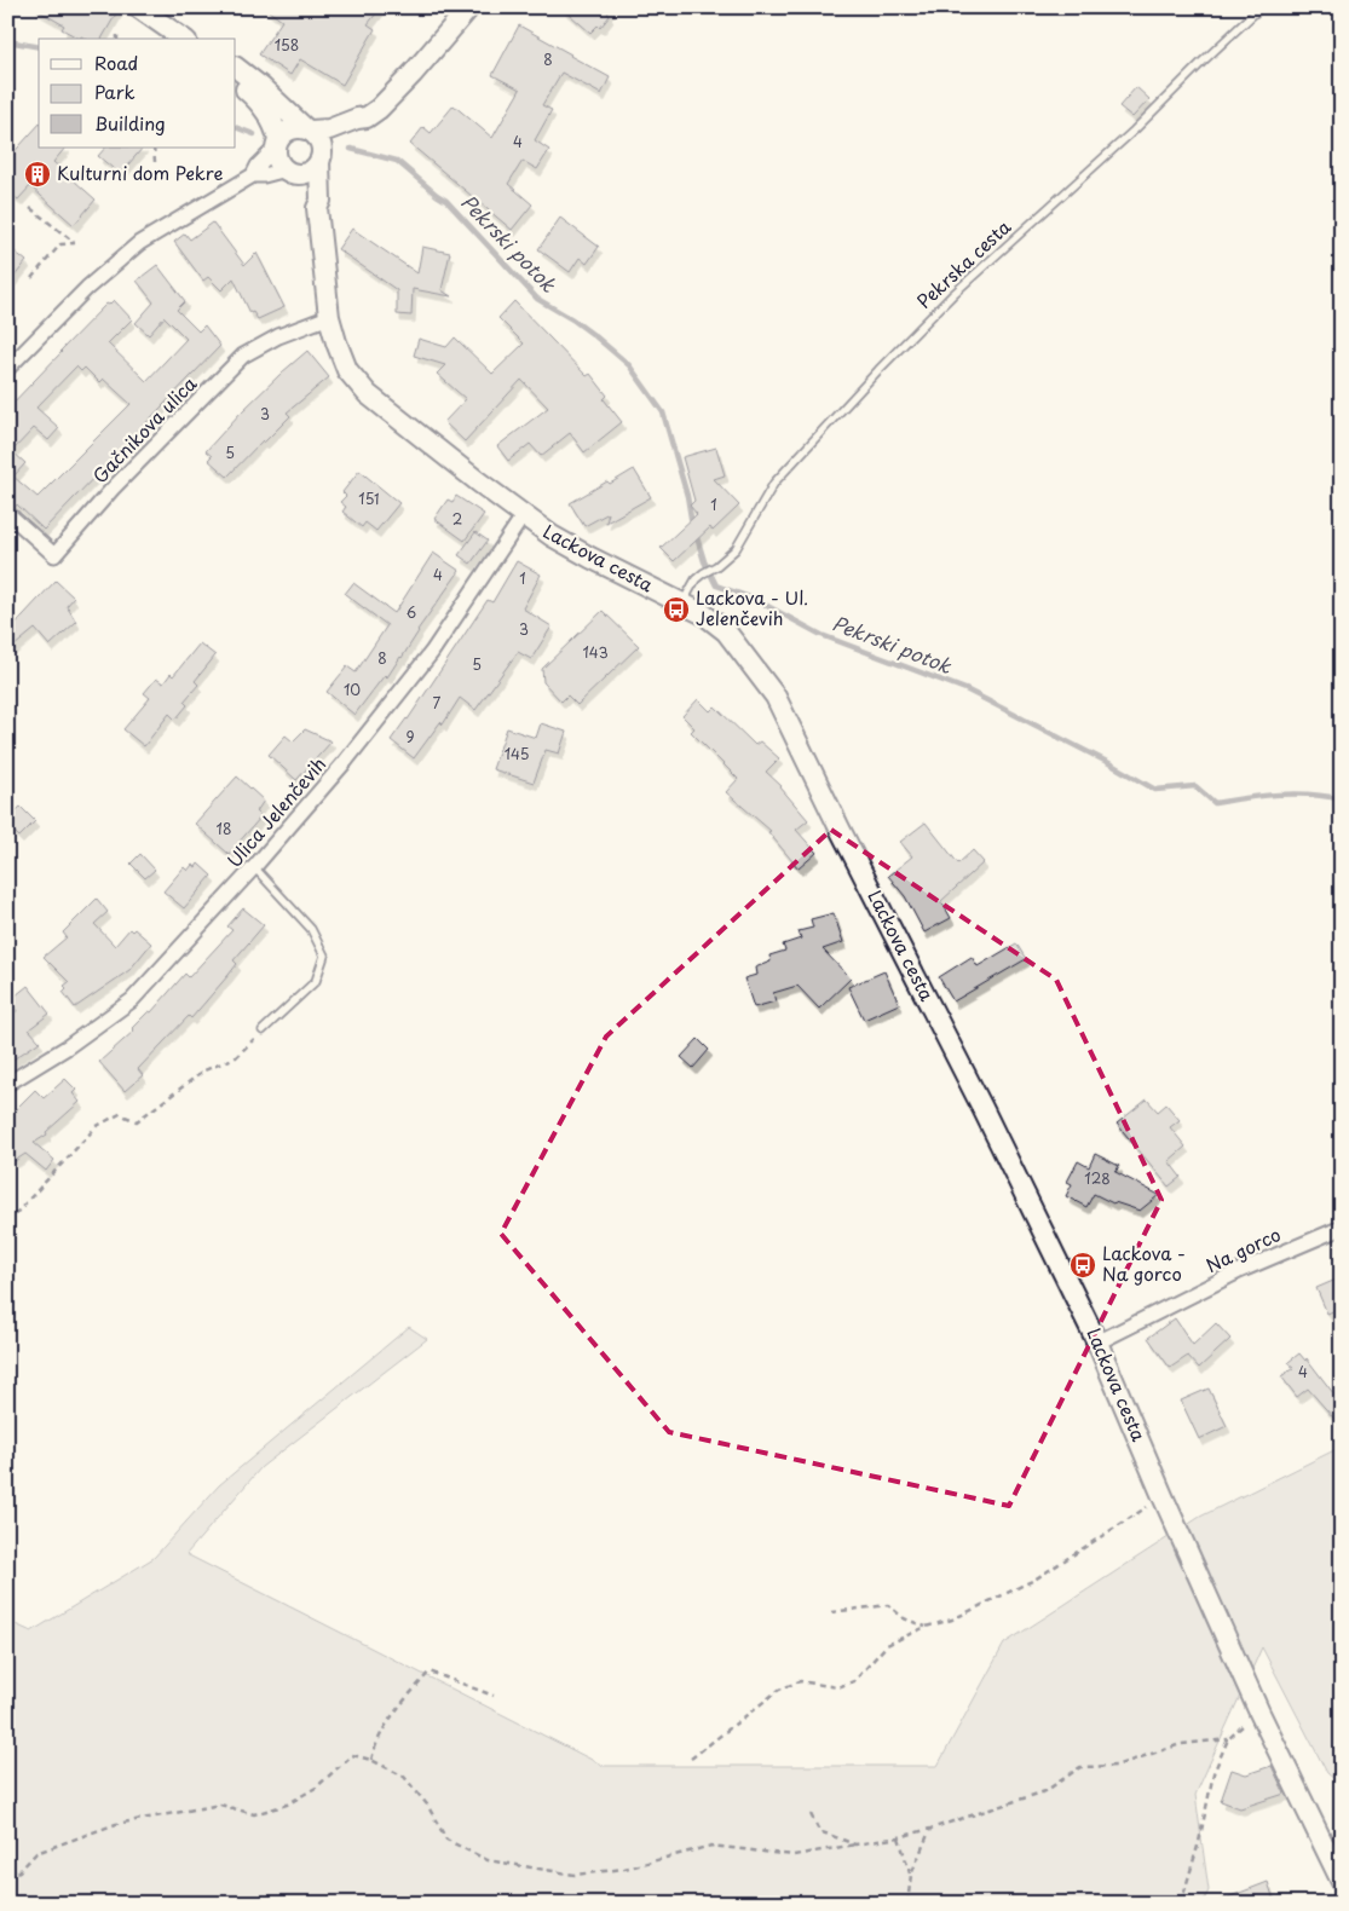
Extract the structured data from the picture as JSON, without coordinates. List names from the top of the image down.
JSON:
{
  "streets": {
    "street": [
      "Gačnikova ulica",
      "Lackova cesta",
      "Ulica Jelenčevih",
      "Na gorco"
    ],
    "lane": ["Pekrska cesta"]
  },
  "crossings": [
    ["Pekrska cesta", "Lackova cesta"],
    ["Gačnikova ulica", "Lackova cesta"],
    ["Lackova cesta", "Ulica Jelenčevih"],
    ["Lackova cesta", "Na gorco"]
  ],
  "water": ["Pekrski potok"],
  "places": {
    "building": ["Kulturni dom Pekre"],
    "bus stop": ["Lackova - Ul. Jelenčevih", "Lackova - Na gorco"]
  },
  "house_numbers": [
    "158",
    "8",
    "4",
    "3",
    "5",
    "151",
    "1",
    "2",
    "4",
    "1",
    "6",
    "3",
    "143",
    "8",
    "5",
    "10",
    "7",
    "9",
    "145",
    "18",
    "128",
    "4"
  ],
  "legend": ["Road", "Park", "Building"]
}
